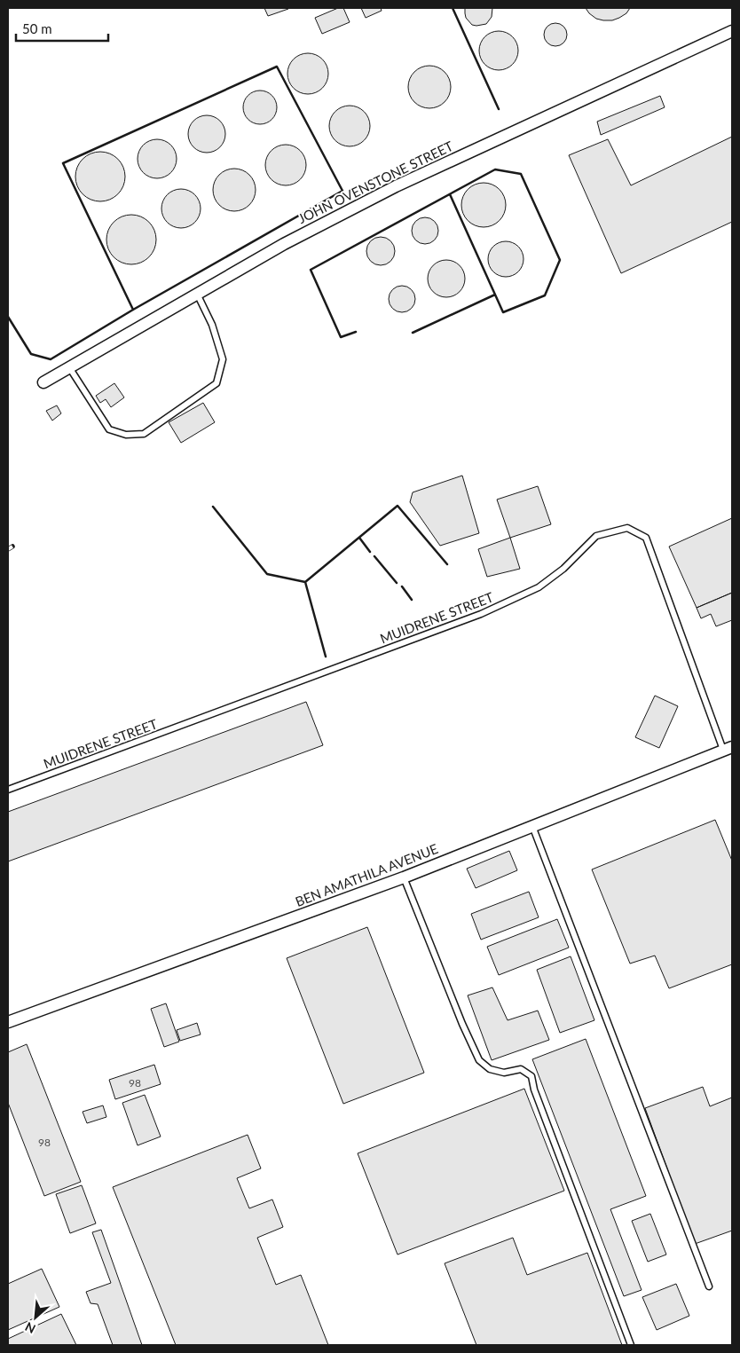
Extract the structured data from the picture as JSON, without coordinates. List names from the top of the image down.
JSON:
{
  "streets": {
    "street": ["JOHN OVENSTONE STREET", "BEN AMATHILA AVENUE"],
    "lane": ["MUIDRENE STREET"]
  },
  "crossings": [
    ["MUIDRENE STREET", "BEN AMATHILA AVENUE"]
  ],
  "house_numbers": ["98", "98"],
  "scale_bar": "50 m",
  "north": "bottom left"
}
